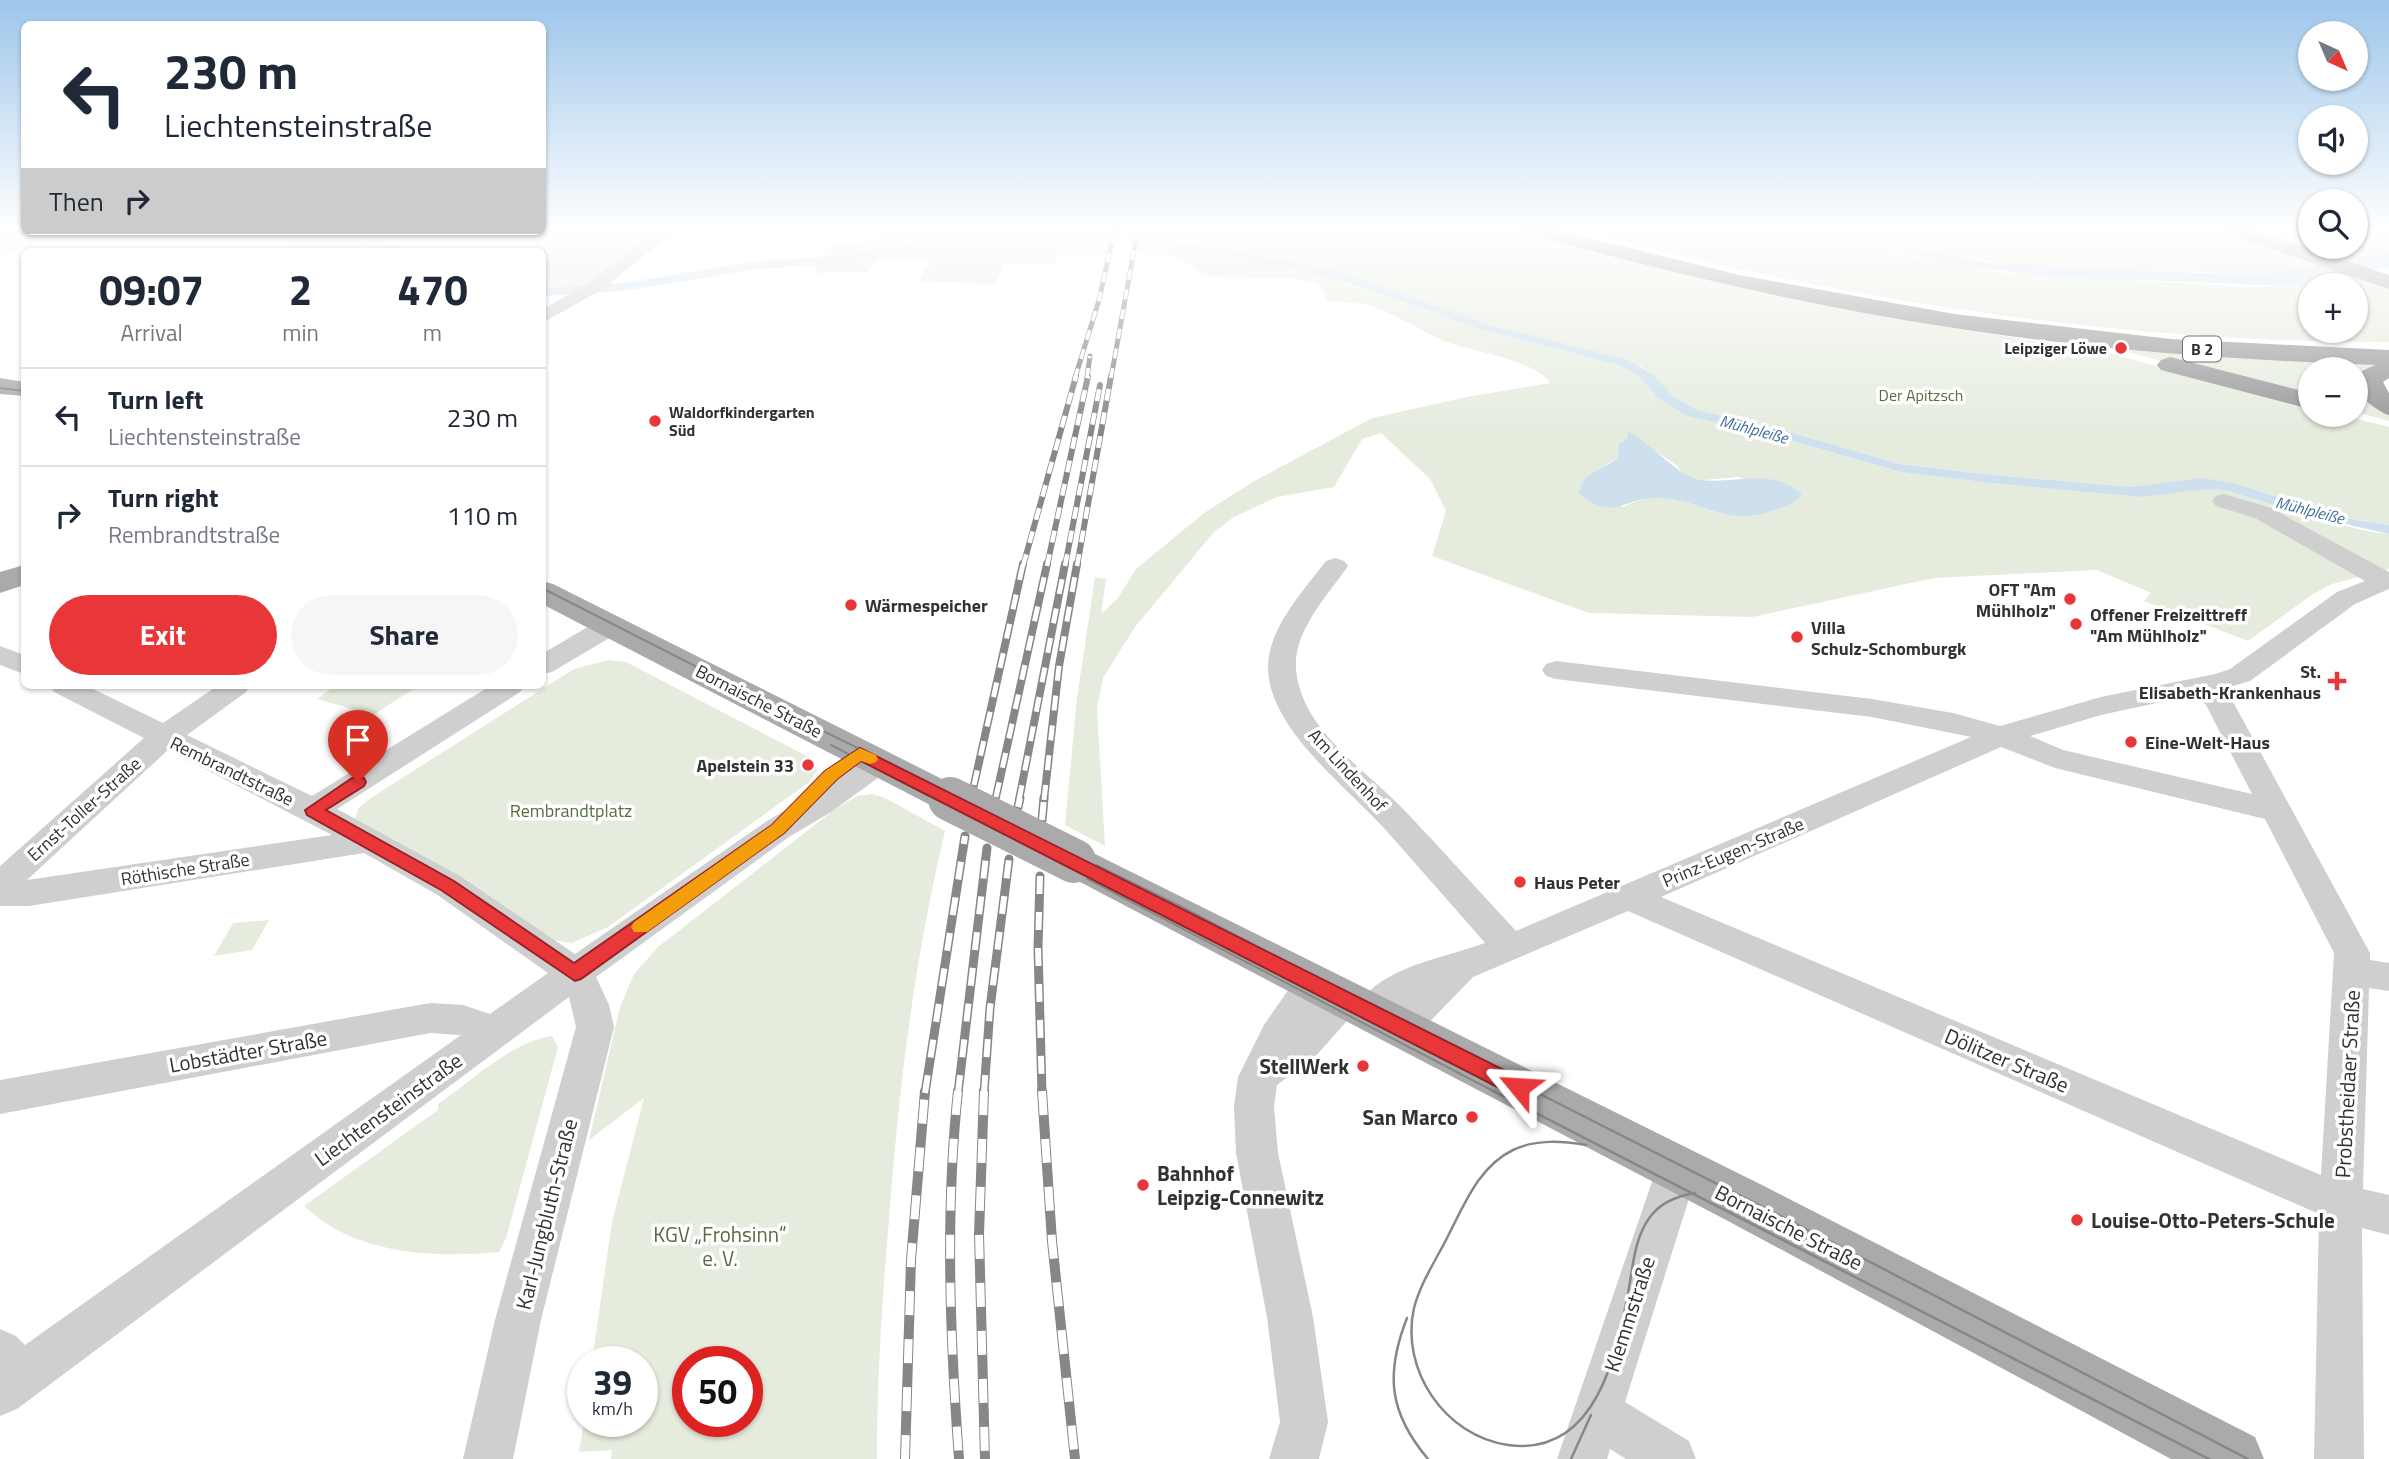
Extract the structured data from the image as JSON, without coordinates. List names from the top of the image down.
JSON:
{
  "streets": {
    "highway": ["B 2"],
    "main road": ["Bornaische Straße"],
    "street": [
      "Am Lindenhof",
      "Rembrandtstraße",
      "Ernst-Toller-Straße",
      "Prinz-Eugen-Straße",
      "Röthische Straße",
      "Lobstädter Straße",
      "Dölitzer Straße",
      "Probstheidaer Straße",
      "Liechtensteinstraße",
      "Karl-Jungbluth-Straße",
      "Klemmstraße"
    ]
  },
  "crossings": [
    ["Bornaische Straße", "Prinz-Eugen-Straße"],
    ["Bornaische Straße", "Liechtensteinstraße"],
    ["Bornaische Straße", "Klemmstraße"],
    ["Am Lindenhof", "Prinz-Eugen-Straße"],
    ["Rembrandtstraße", "Ernst-Toller-Straße"],
    ["Rembrandtstraße", "Röthische Straße"],
    ["Rembrandtstraße", "Liechtensteinstraße"],
    ["Rembrandtstraße", "Karl-Jungbluth-Straße"],
    ["Prinz-Eugen-Straße", "Dölitzer Straße"],
    ["Lobstädter Straße", "Liechtensteinstraße"],
    ["Dölitzer Straße", "Probstheidaer Straße"],
    ["Liechtensteinstraße", "Karl-Jungbluth-Straße"]
  ],
  "water": ["Mühlpleiße"],
  "parks": ["Der Apitzsch", "Rembrandtplatz", "KGV „Frohsinn“ e. V."],
  "places": {
    "other": [
      "Leipziger Löwe",
      "Waldorfkindergarten Süd",
      "OFT \"Am Mühlholz\"",
      "Wärmespeicher",
      "Offener Freizeittreff \"Am Mühlholz\"",
      "Villa Schulz-Schomburgk",
      "Eine-Welt-Haus",
      "Apelstein 33",
      "Haus Peter",
      "StellWerk",
      "San Marco",
      "Bahnhof Leipzig-Connewitz",
      "Louise-Otto-Peters-Schule"
    ],
    "health": ["St. Elisabeth-Krankenhaus"]
  },
  "north": "bottom right",
  "page": {
    "map_buttons": ["+", "−"],
    "turn": ["230 m", "Liechtensteinstraße"],
    "then": "Then",
    "eta": [
      "09:07",
      "Arrival",
      "2",
      "min",
      "470",
      "m"
    ],
    "list": [
      {
        "name": "Turn left",
        "note": "Liechtensteinstraße",
        "value": "230 m"
      },
      {
        "name": "Turn right",
        "note": "Rembrandtstraße",
        "value": "110 m"
      }
    ],
    "buttons": ["Exit", "Share"],
    "speed": "39 km/h",
    "limit": "50"
  }
}
